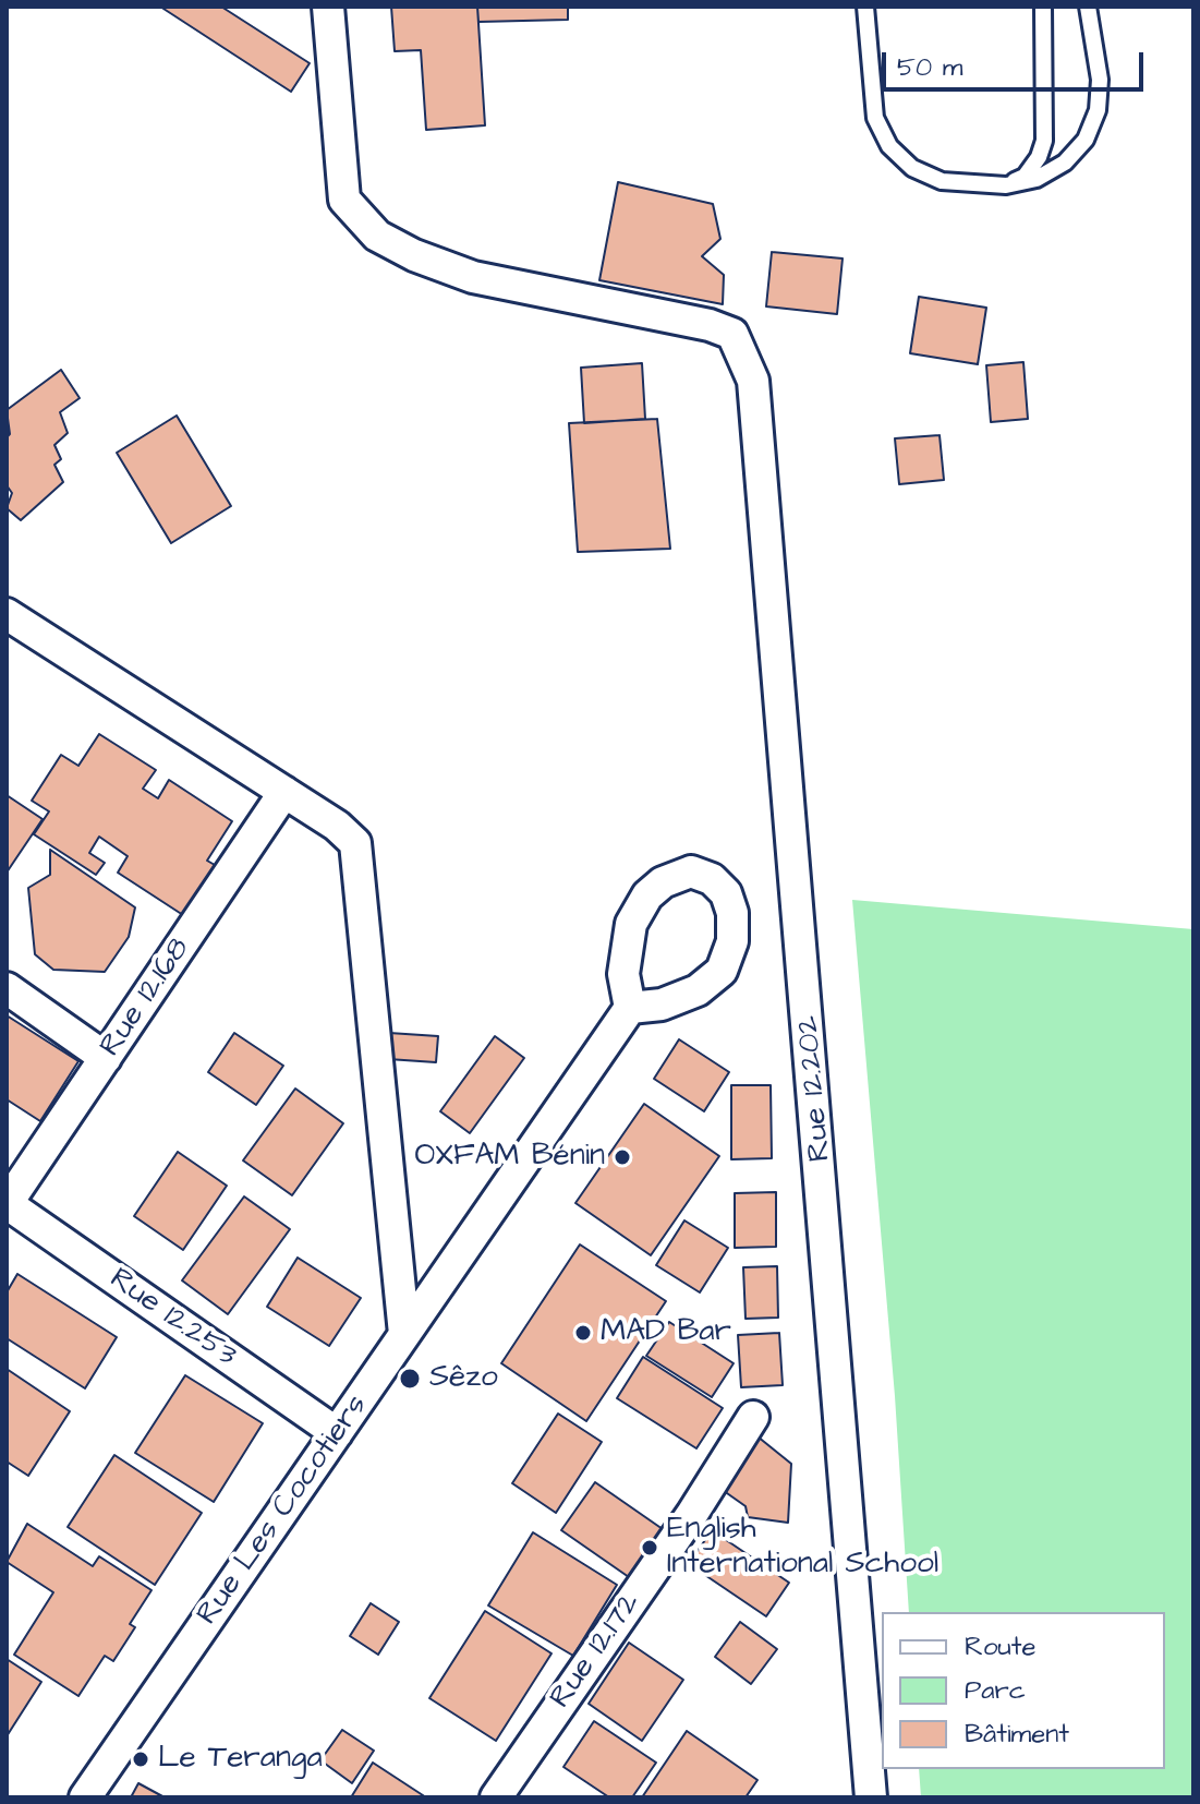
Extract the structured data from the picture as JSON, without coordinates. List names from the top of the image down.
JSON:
{
  "streets": {
    "street": [
      "Rue 12.168",
      "Rue 12.202",
      "Rue 12.253",
      "Rue Les Cocotiers",
      "Rue 12.172"
    ]
  },
  "crossings": [
    ["Rue 12.168", "Rue 12.253"],
    ["Rue 12.253", "Rue Les Cocotiers"]
  ],
  "places": [
    "OXFAM Bénin",
    "MAD Bar",
    "Sêzo",
    "English International School",
    "Le Teranga"
  ],
  "legend": ["Route", "Parc", "Bâtiment"],
  "scale_bar": "50 m"
}
